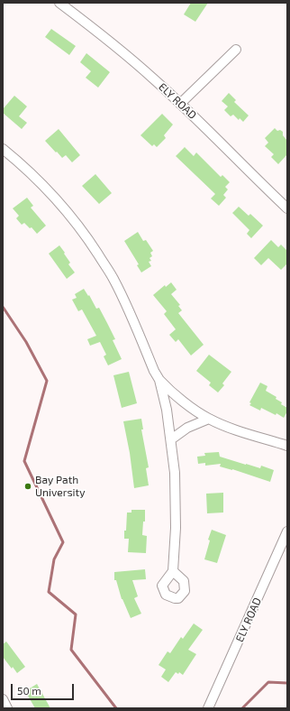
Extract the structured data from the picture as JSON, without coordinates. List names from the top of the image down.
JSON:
{
  "streets": {
    "street": ["ELY ROAD"]
  },
  "places": ["Bay Path University"],
  "scale_bar": "50 m"
}
